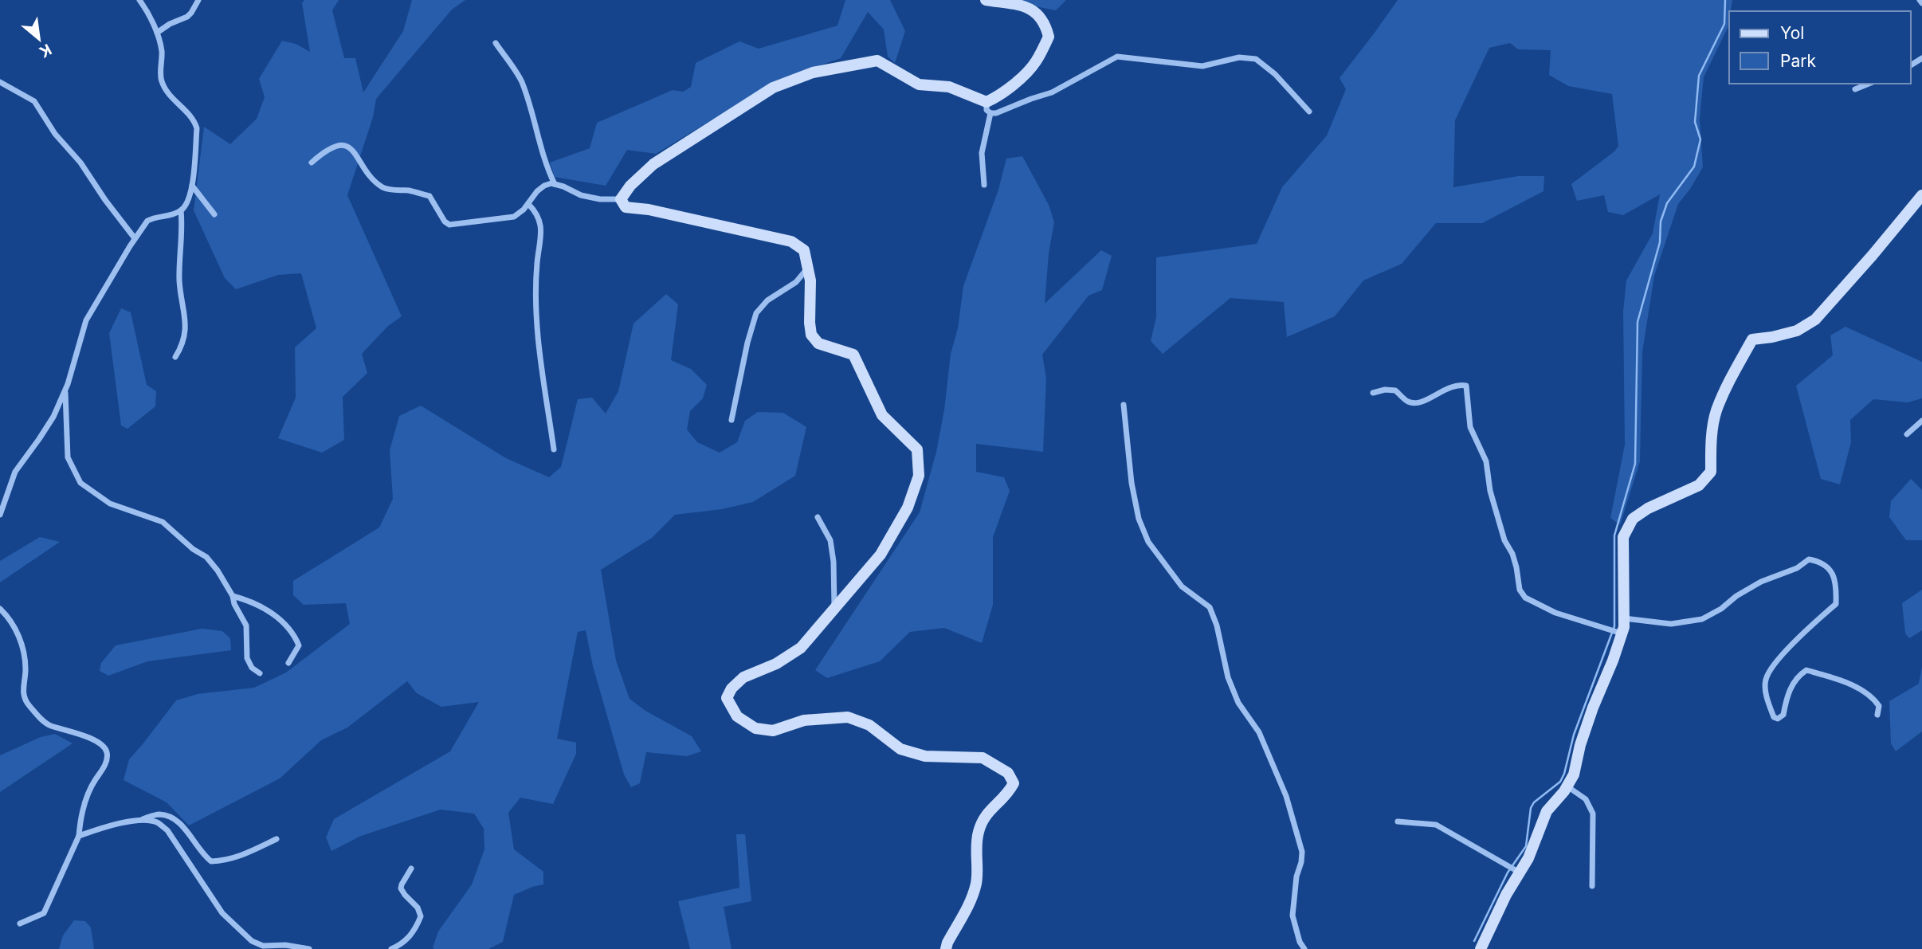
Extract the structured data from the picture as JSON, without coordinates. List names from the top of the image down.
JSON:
{
  "legend": ["Yol", "Park"],
  "north": "bottom right"
}
